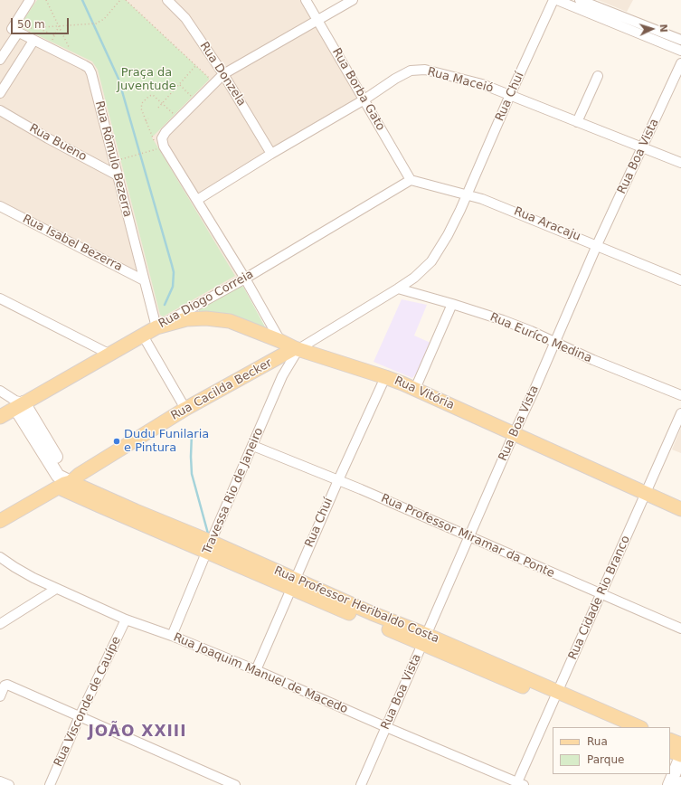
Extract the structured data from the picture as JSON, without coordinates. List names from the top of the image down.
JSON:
{
  "streets": {
    "main road": [
      "Rua Diogo Correia",
      "Rua Cacilda Becker",
      "Rua Vitória",
      "Rua Professor Heribaldo Costa"
    ],
    "street": [
      "Rua Donzela",
      "Rua Maceió",
      "Rua Borba Gato",
      "Rua Chuí",
      "Rua Bueno",
      "Rua Boa Vista",
      "Rua Rômulo Bezerra",
      "Rua Aracaju",
      "Rua Isabel Bezerra",
      "Rua Euríco Medina",
      "Travessa Rio de Janeiro",
      "Rua Professor Miramar da Ponte",
      "Rua Cidade Rio Branco",
      "Rua Joaquim Manuel de Macedo",
      "Rua Visconde de Cauípe"
    ]
  },
  "crossings": [
    ["Rua Donzela", "Rua Maceió"],
    ["Rua Maceió", "Rua Borba Gato"],
    ["Rua Maceió", "Rua Chuí"],
    ["Rua Maceió", "Rua Boa Vista"],
    ["Rua Borba Gato", "Rua Aracaju"],
    ["Rua Borba Gato", "Rua Diogo Correia"],
    ["Rua Chuí", "Rua Aracaju"],
    ["Rua Chuí", "Rua Cacilda Becker"],
    ["Rua Chuí", "Rua Vitória"],
    ["Rua Chuí", "Rua Professor Miramar da Ponte"],
    ["Rua Chuí", "Rua Professor Heribaldo Costa"],
    ["Rua Chuí", "Rua Joaquim Manuel de Macedo"],
    ["Rua Bueno", "Rua Rômulo Bezerra"],
    ["Rua Boa Vista", "Rua Aracaju"],
    ["Rua Boa Vista", "Rua Euríco Medina"],
    ["Rua Boa Vista", "Rua Vitória"],
    ["Rua Boa Vista", "Rua Professor Miramar da Ponte"],
    ["Rua Boa Vista", "Rua Professor Heribaldo Costa"],
    ["Rua Boa Vista", "Rua Joaquim Manuel de Macedo"],
    ["Rua Rômulo Bezerra", "Rua Isabel Bezerra"],
    ["Rua Rômulo Bezerra", "Rua Diogo Correia"],
    ["Rua Rômulo Bezerra", "Rua Vitória"],
    ["Rua Aracaju", "Rua Diogo Correia"],
    ["Rua Aracaju", "Rua Cacilda Becker"],
    ["Rua Diogo Correia", "Rua Vitória"],
    ["Rua Euríco Medina", "Rua Cacilda Becker"],
    ["Rua Cacilda Becker", "Rua Vitória"],
    ["Rua Cacilda Becker", "Travessa Rio de Janeiro"],
    ["Rua Cacilda Becker", "Rua Professor Heribaldo Costa"],
    ["Rua Vitória", "Travessa Rio de Janeiro"],
    ["Rua Vitória", "Rua Cidade Rio Branco"],
    ["Travessa Rio de Janeiro", "Rua Professor Miramar da Ponte"],
    ["Travessa Rio de Janeiro", "Rua Professor Heribaldo Costa"],
    ["Travessa Rio de Janeiro", "Rua Joaquim Manuel de Macedo"],
    ["Rua Professor Miramar da Ponte", "Rua Cidade Rio Branco"],
    ["Rua Cidade Rio Branco", "Rua Professor Heribaldo Costa"],
    ["Rua Cidade Rio Branco", "Rua Joaquim Manuel de Macedo"],
    ["Rua Joaquim Manuel de Macedo", "Rua Visconde de Cauípe"]
  ],
  "districts": ["JOÃO XXIII"],
  "parks": ["Praça da Juventude"],
  "places": ["Dudu Funilaria e Pintura"],
  "legend": ["Rua", "Parque"],
  "scale_bar": "50 m",
  "north": "right"
}
